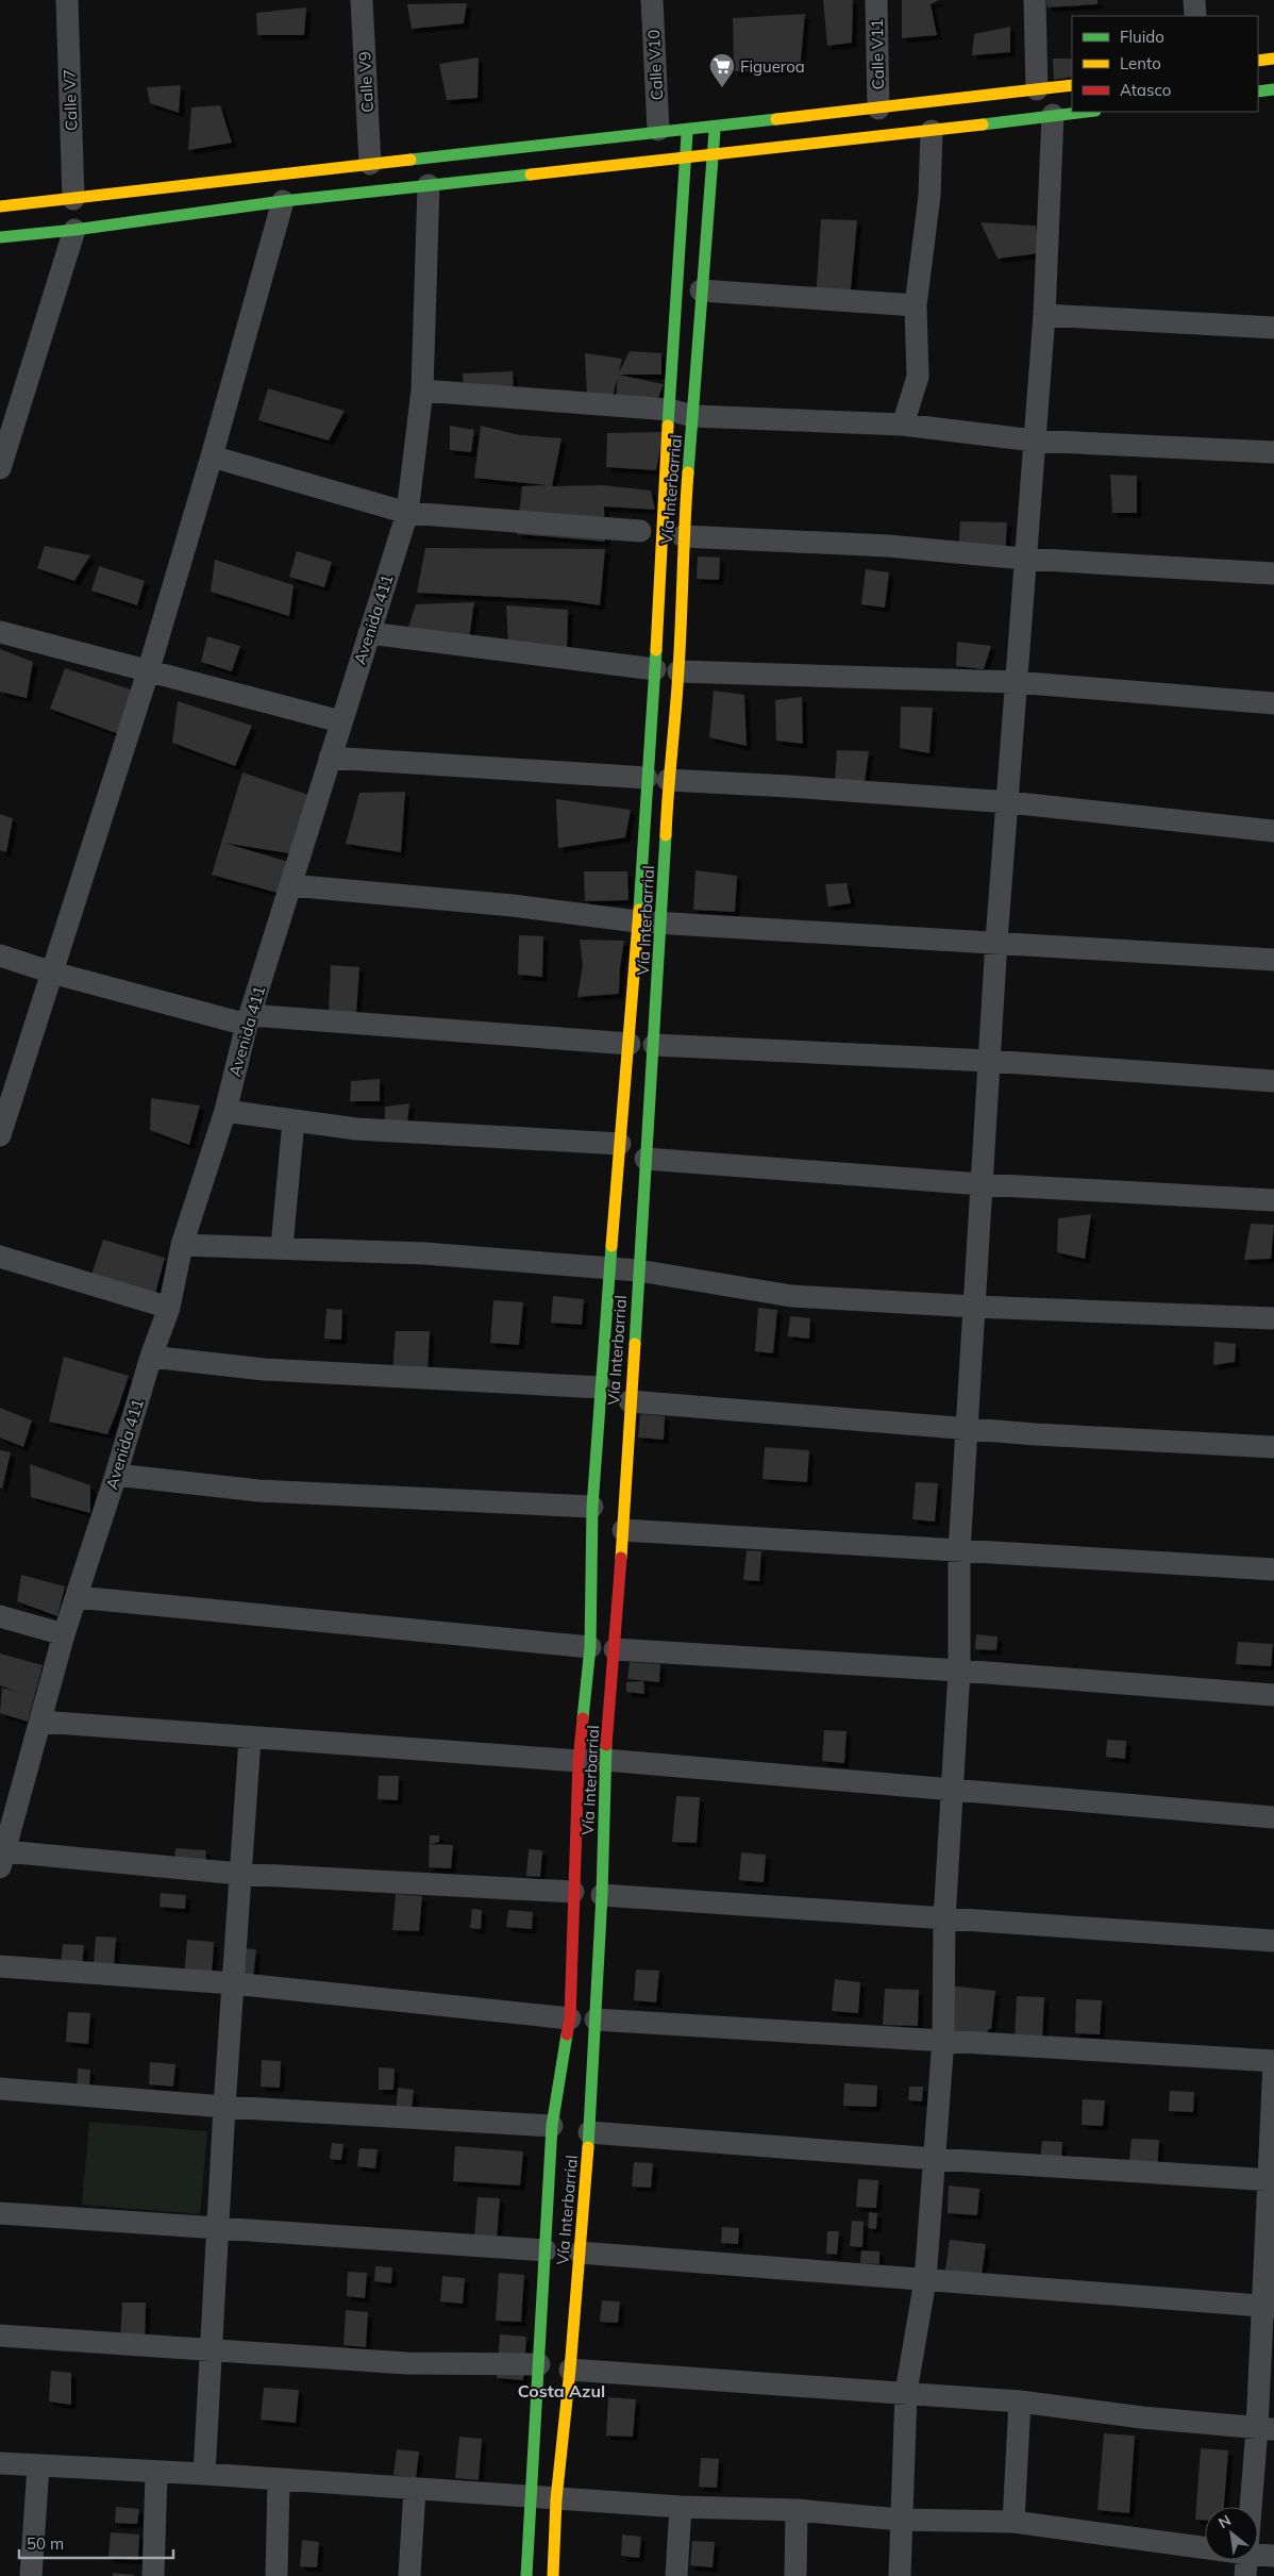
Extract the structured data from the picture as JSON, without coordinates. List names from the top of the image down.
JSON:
{
  "streets": {
    "main road": ["Vía Interbarrial"],
    "street": [
      "Calle V11",
      "Calle V10",
      "Calle V9",
      "Calle V7",
      "Avenida 411"
    ]
  },
  "districts": ["Costa Azul"],
  "places": {
    "supermarket": ["Figueroa"]
  },
  "legend": ["Fluido", "Lento", "Atasco"],
  "scale_bar": "50 m",
  "north": "top left"
}
